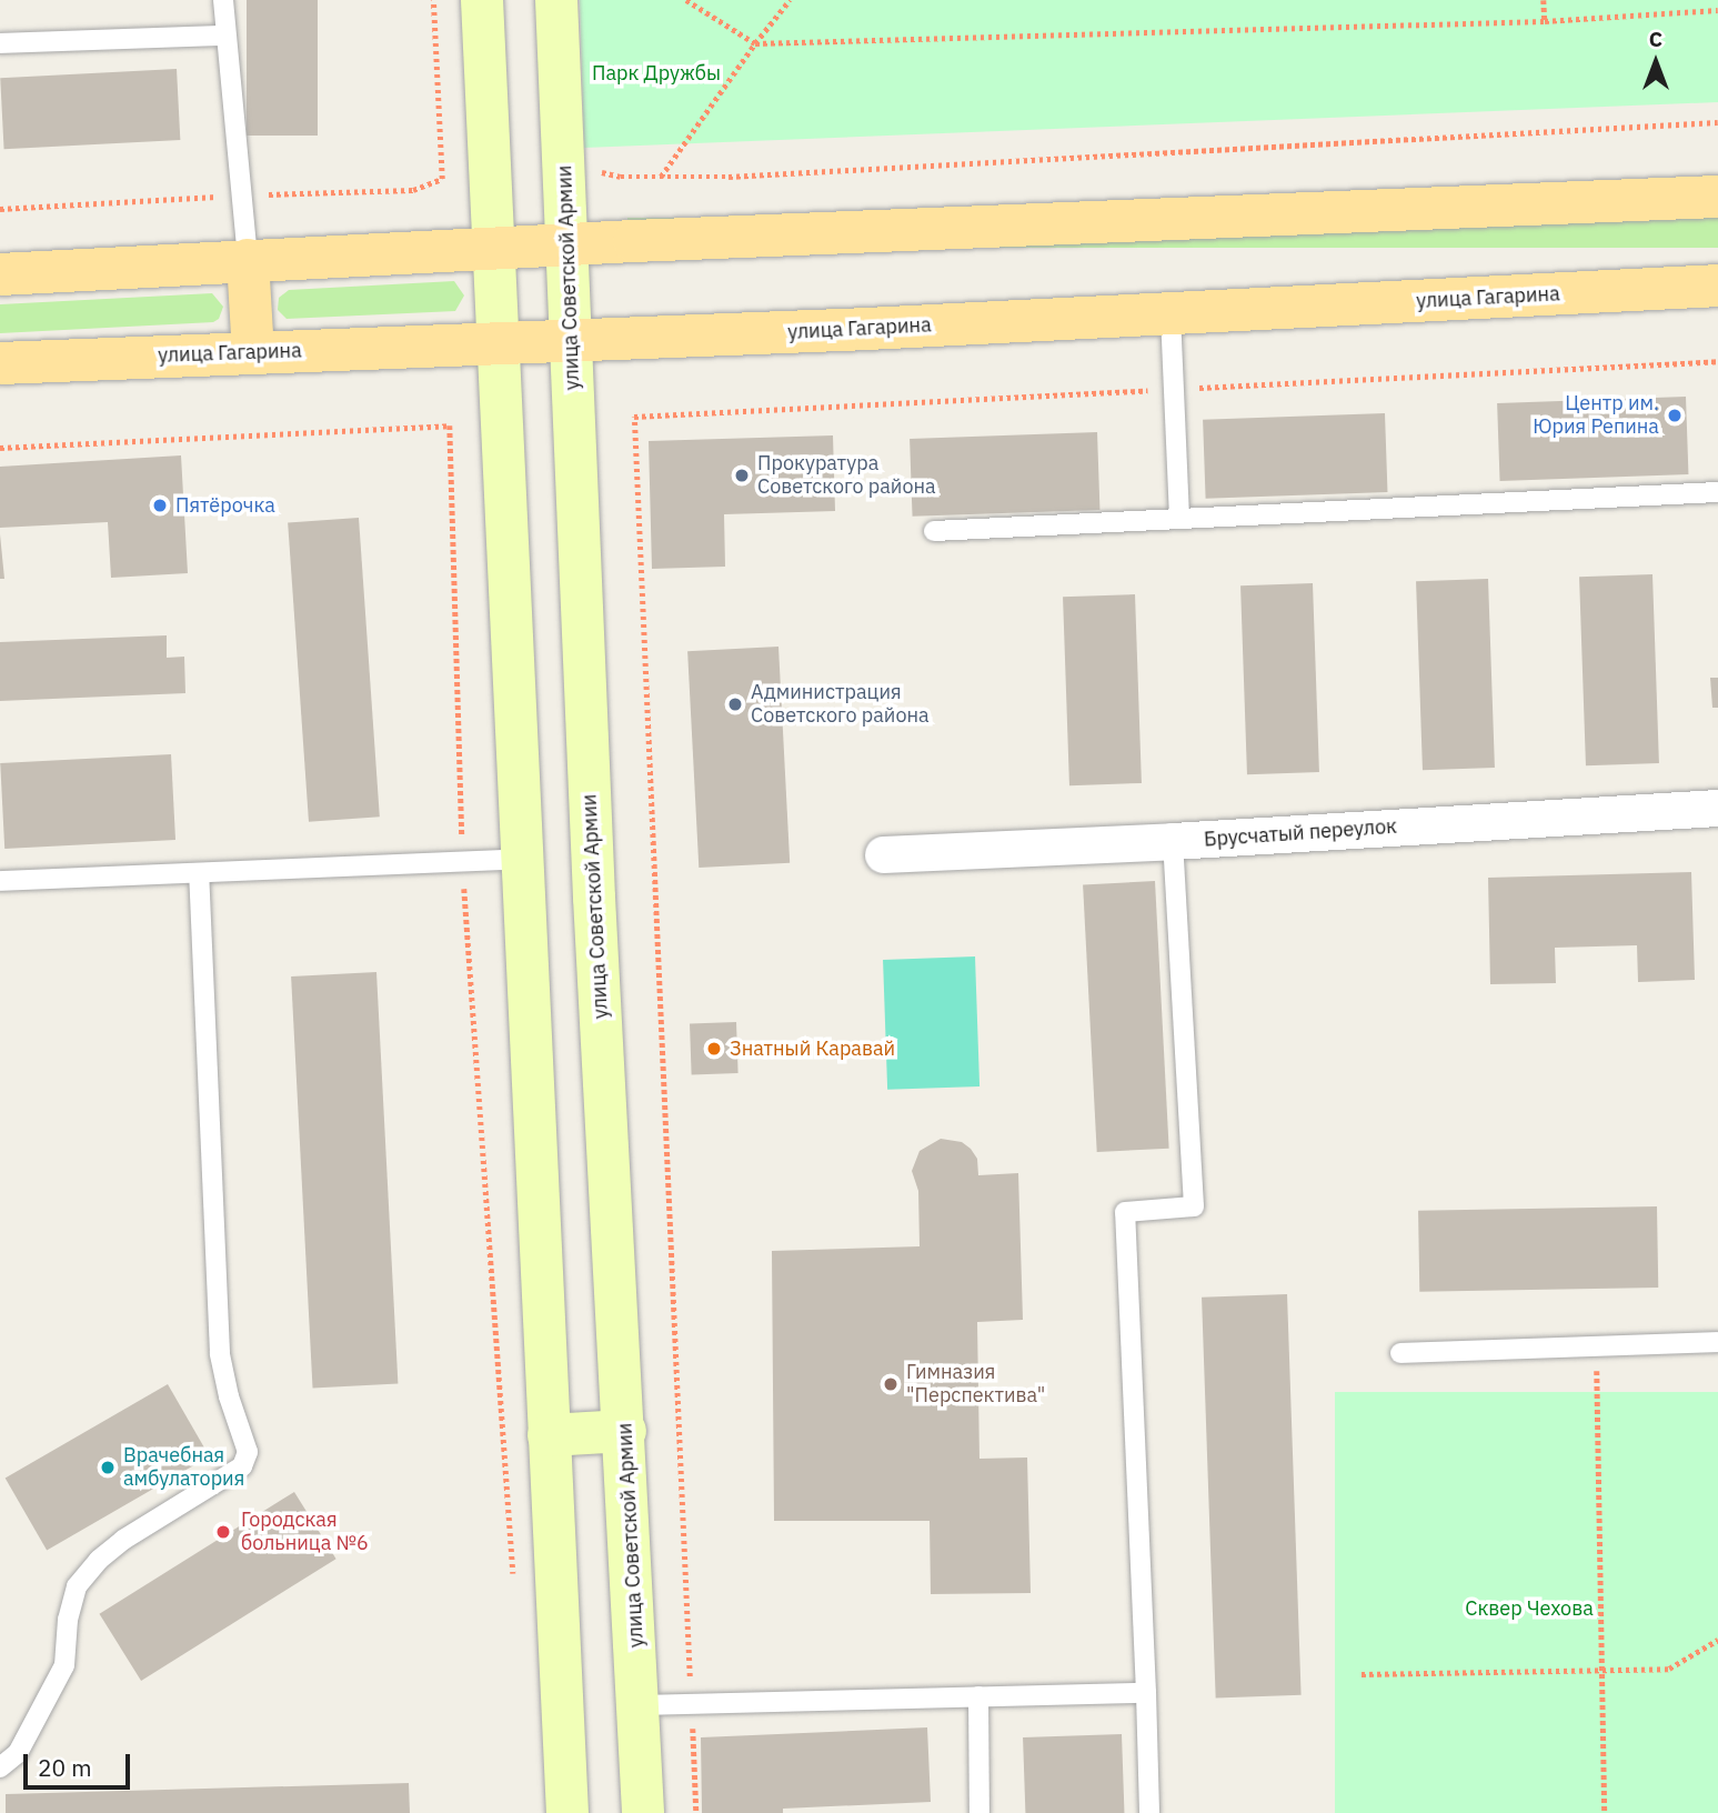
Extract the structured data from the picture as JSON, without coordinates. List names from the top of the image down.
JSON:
{
  "streets": {
    "main road": ["улица Советской Армии", "улица Гагарина"],
    "street": ["Брусчатый переулок"]
  },
  "crossings": [
    ["улица Советской Армии", "улица Гагарина"]
  ],
  "parks": ["Парк Дружбы", "Сквер Чехова"],
  "places": [
    "Центр им. Юрия Репина",
    "Прокуратура Советского района",
    "Пятёрочка",
    "Администрация Советского района",
    "Знатный Каравай",
    "Гимназия \"Перспектива\"",
    "Врачебная амбулатория",
    "Городская больница №6"
  ],
  "scale_bar": "20 m",
  "north": "top"
}
